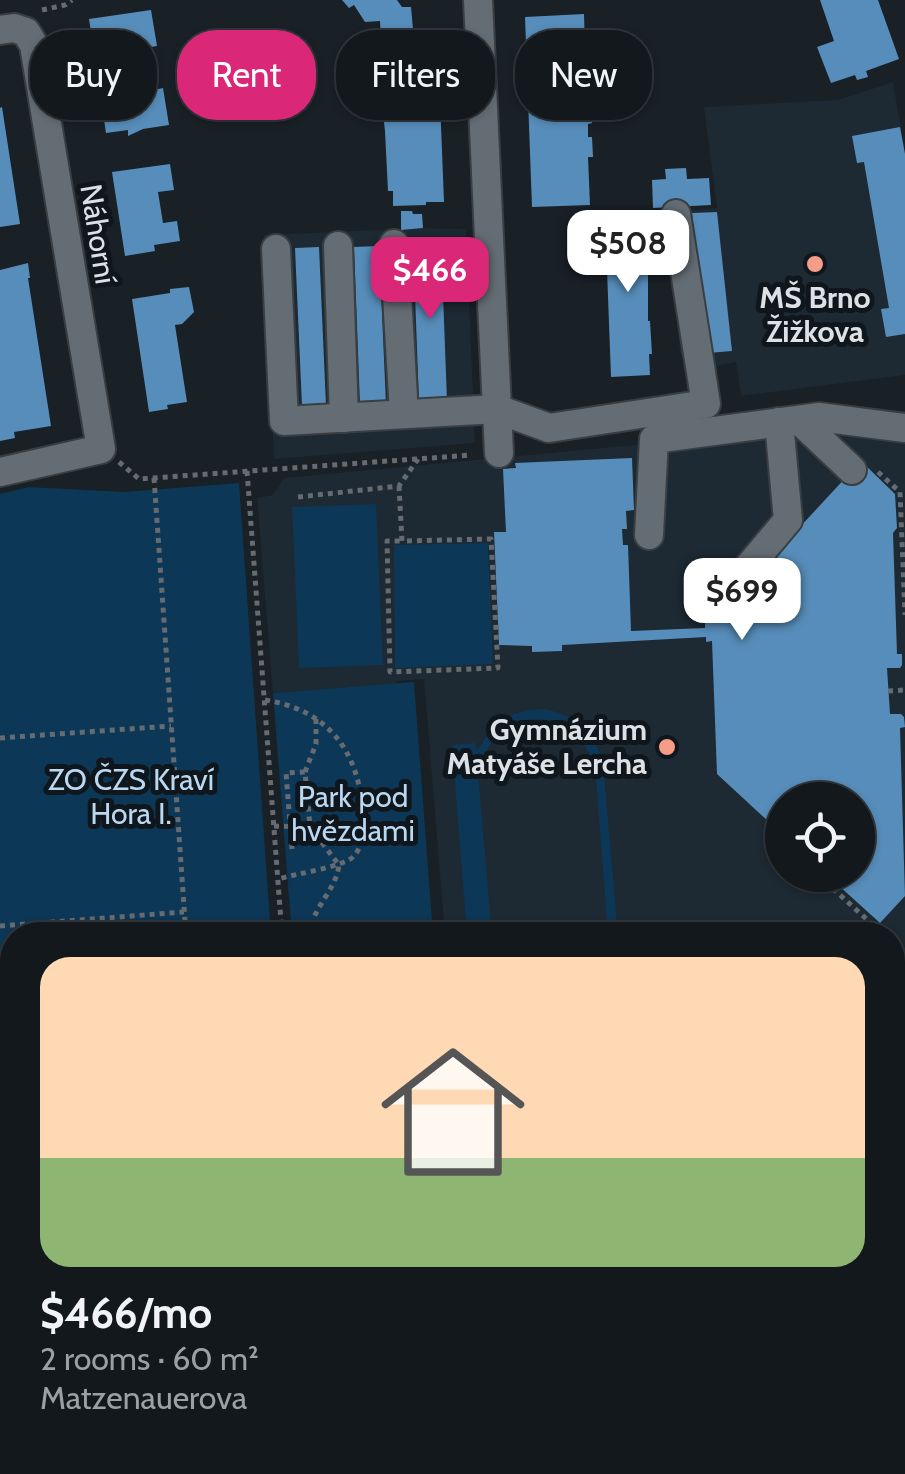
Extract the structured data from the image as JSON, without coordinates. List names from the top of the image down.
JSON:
{
  "streets": {
    "street": ["Náhorní"]
  },
  "parks": ["ZO ČZS Kraví Hora I.", "Park pod hvězdami"],
  "places": ["MŠ Brno Žižkova", "Gymnázium Matyáše Lercha"],
  "page": {
    "chip": [
      "Buy",
      "Rent",
      "Filters",
      "New"
    ],
    "price": ["$508", "$466", "$699"],
    "list": [
      {
        "name": "$466/mo",
        "note": "2 rooms · 60 m² · Matzenauerova"
      }
    ]
  }
}
